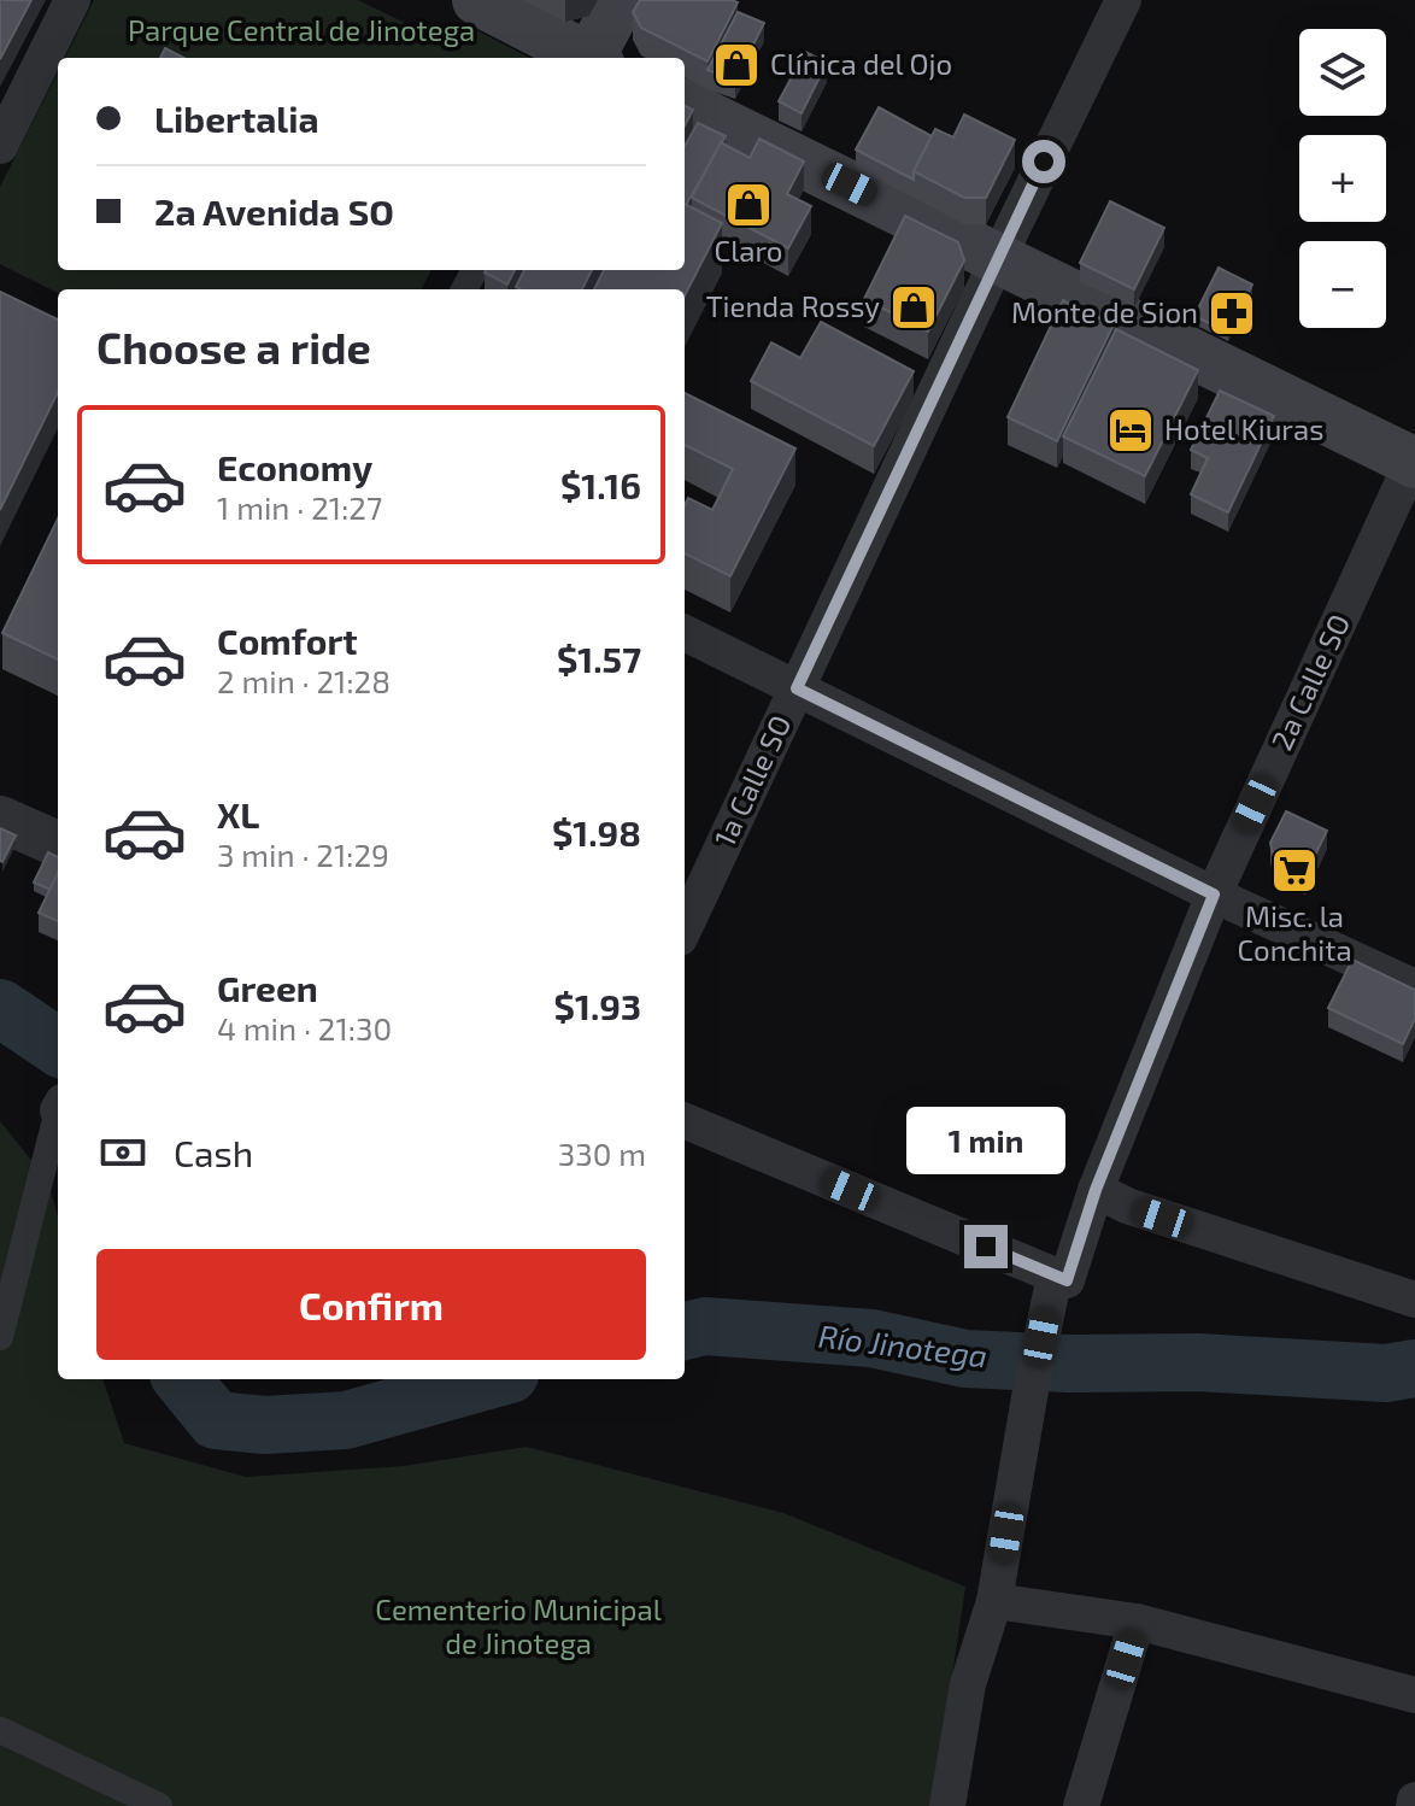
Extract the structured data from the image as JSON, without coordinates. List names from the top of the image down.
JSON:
{
  "streets": {
    "street": ["2a Calle SO", "1a Calle SO"]
  },
  "water": ["Río Jinotega"],
  "parks": ["Parque Central de Jinotega", "Cementerio Municipal de Jinotega"],
  "places": {
    "shop": ["Clínica del Ojo", "Claro", "Tienda Rossy"],
    "pharmacy": ["Monte de Sion"],
    "hotel": ["Hotel Kiuras"],
    "supermarket": ["Misc. la Conchita"]
  },
  "page": {
    "map_buttons": ["+", "−"],
    "banner": ["Libertalia", "2a Avenida SO"],
    "heading": "Choose a ride",
    "list": [
      {
        "name": "Economy",
        "note": "1 min · 21:27",
        "value": "$1.16"
      },
      {
        "name": "Comfort",
        "note": "2 min · 21:28",
        "value": "$1.57"
      },
      {
        "name": "XL",
        "note": "3 min · 21:29",
        "value": "$1.98"
      },
      {
        "name": "Green",
        "note": "4 min · 21:30",
        "value": "$1.93"
      }
    ],
    "pay": ["Cash", "330 m"],
    "bubble": "1 min",
    "buttons": "Confirm"
  }
}
